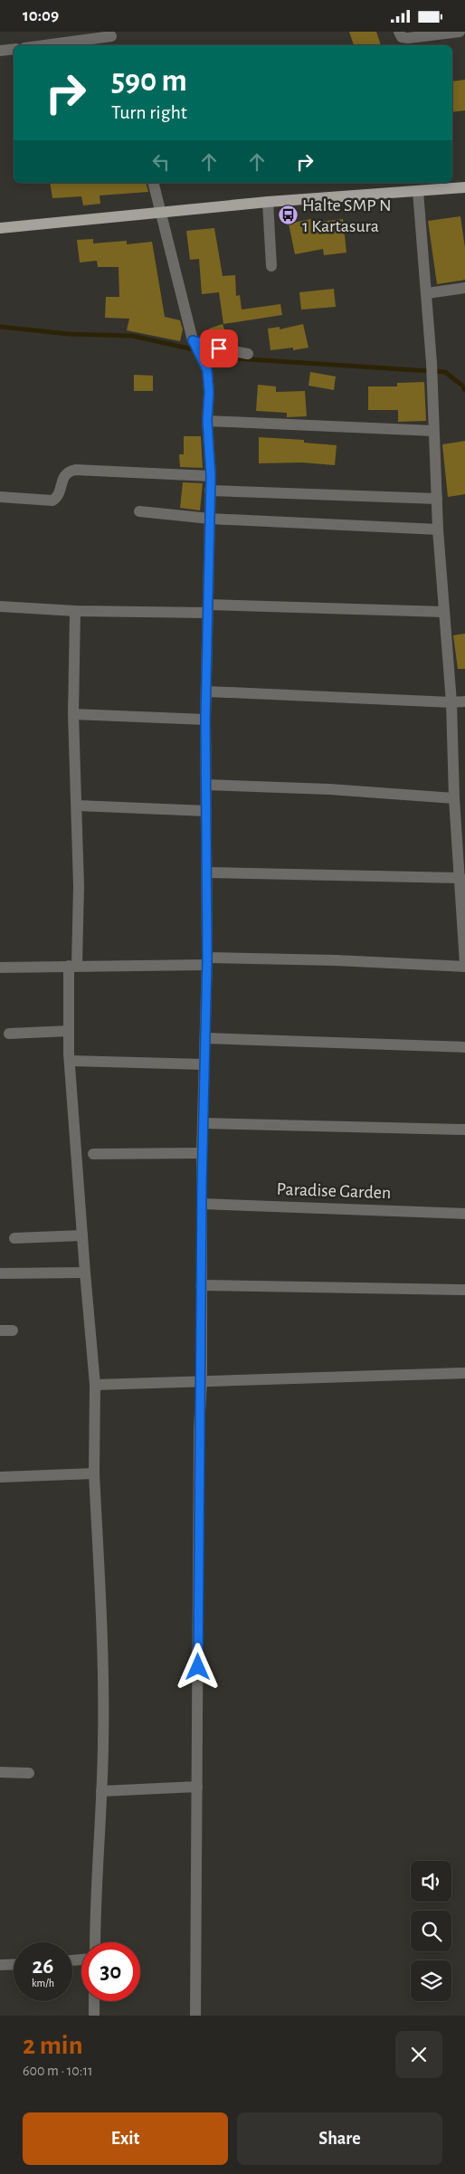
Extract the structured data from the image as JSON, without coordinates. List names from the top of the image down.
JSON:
{
  "streets": {
    "street": ["Paradise Garden"]
  },
  "places": {
    "bus stop": ["Halte SMP N 1 Kartasura"]
  },
  "page": {
    "status": "10:09",
    "turn": ["590 m", "Turn right"],
    "speed": "26 km/h",
    "limit": "30",
    "heading": ["2 min", "600 m · 10:11"],
    "buttons": ["Exit", "Share"]
  }
}
